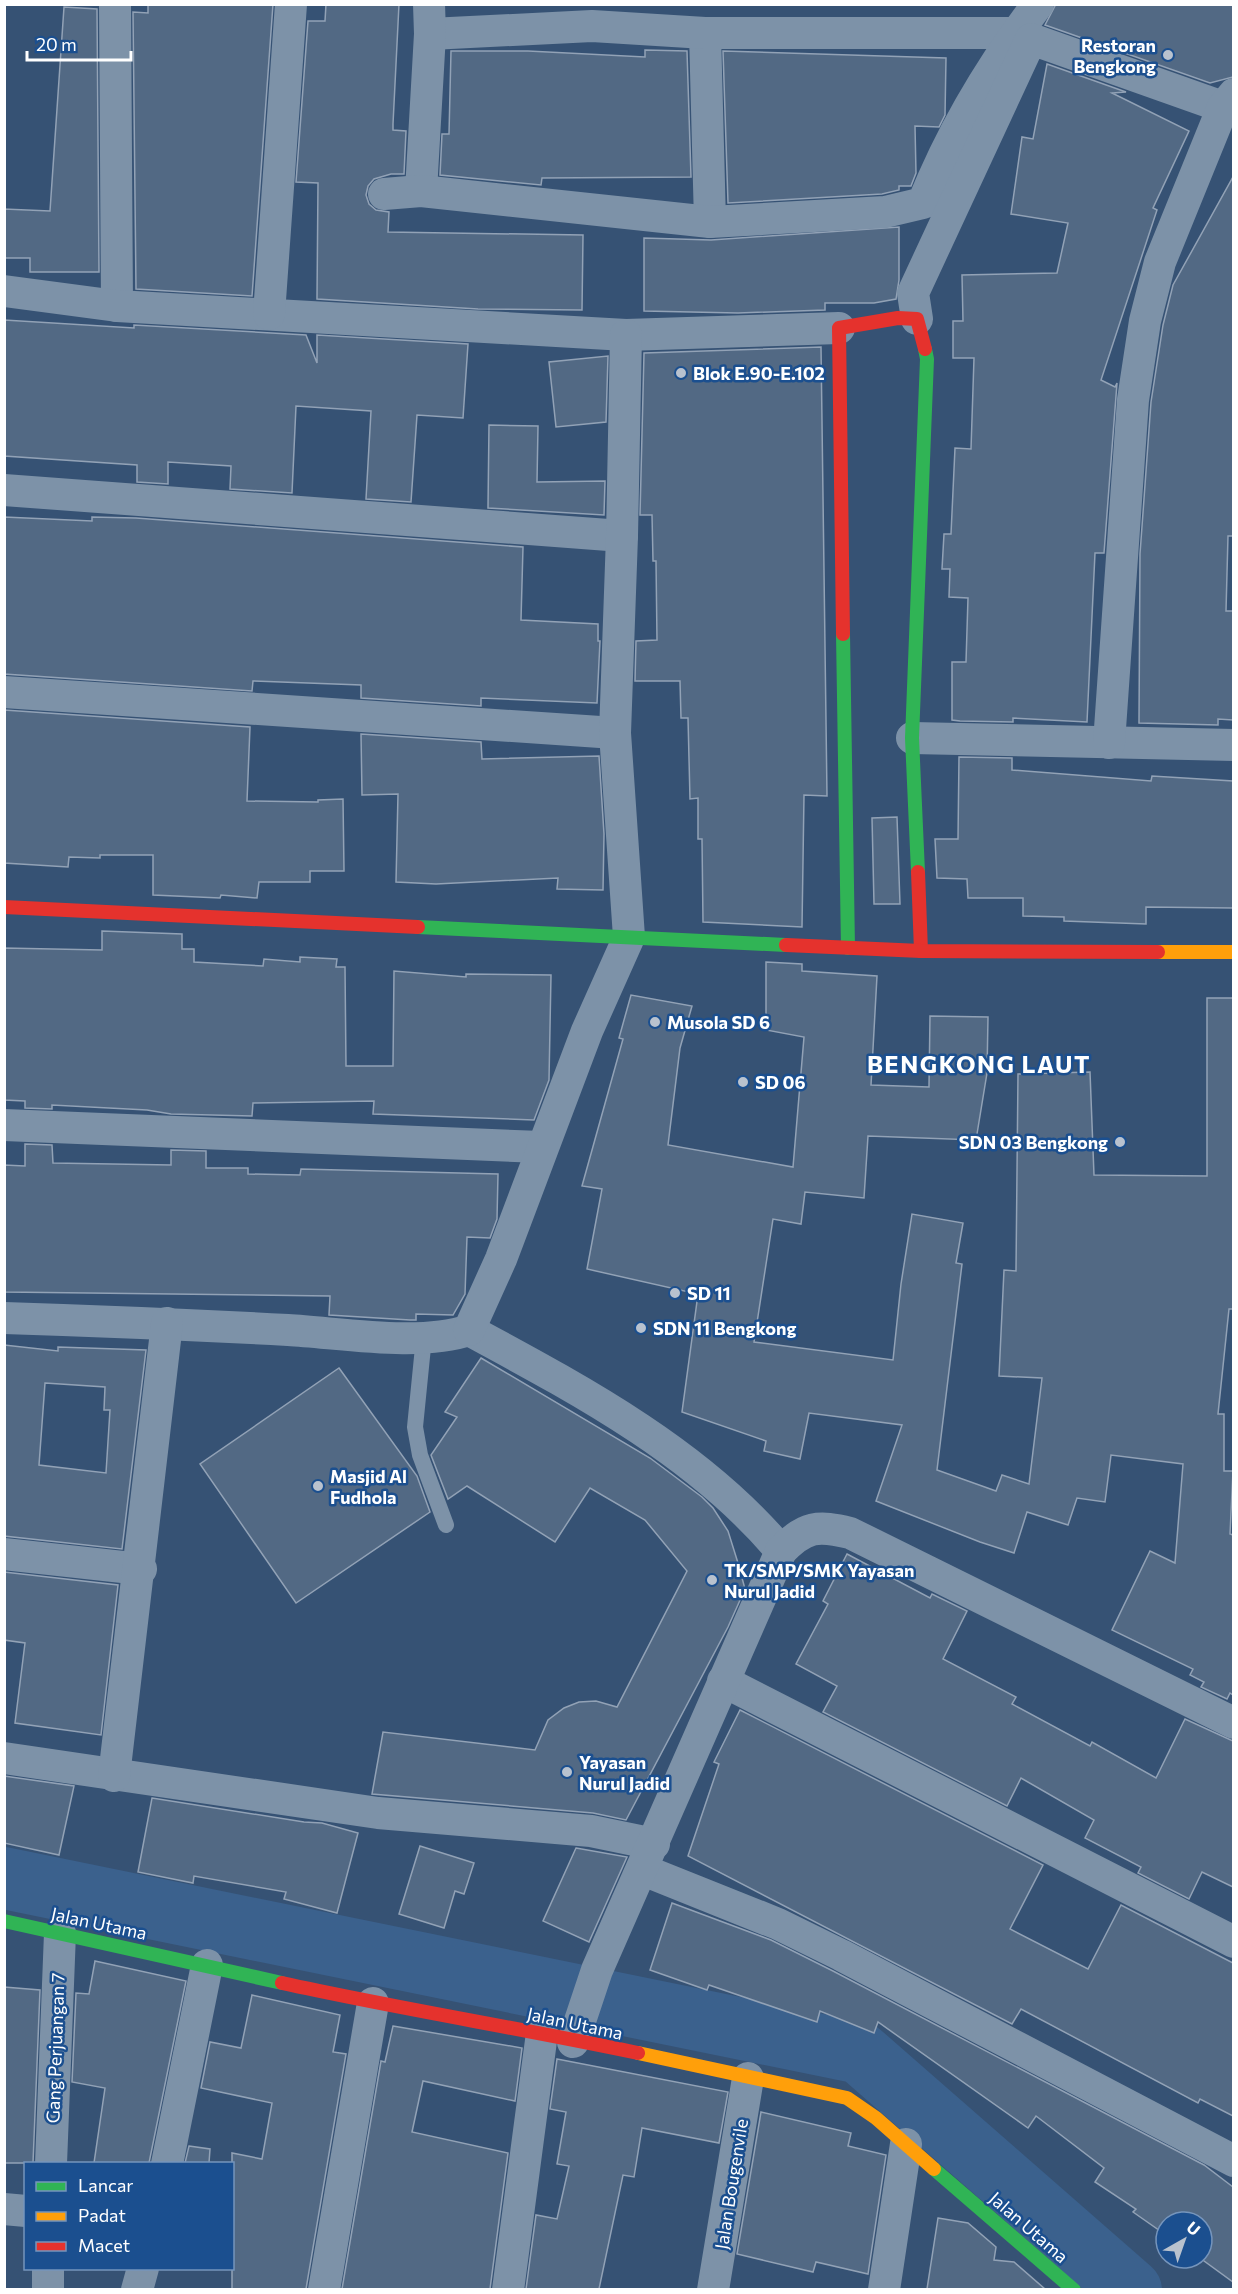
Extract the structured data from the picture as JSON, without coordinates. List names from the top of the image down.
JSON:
{
  "streets": {
    "street": ["Jalan Utama", "Gang Perjuangan 7", "Jalan Bougenvile"]
  },
  "crossings": [
    ["Jalan Utama", "Gang Perjuangan 7"],
    ["Jalan Utama", "Jalan Bougenvile"]
  ],
  "districts": ["BENGKONG LAUT"],
  "places": [
    "Restoran Bengkong",
    "Blok E.90-E.102",
    "Musola SD 6",
    "SD 06",
    "SDN 03 Bengkong",
    "SD 11",
    "SDN 11 Bengkong",
    "Masjid Al Fudhola",
    "TK/SMP/SMK Yayasan Nurul Jadid",
    "Yayasan Nurul Jadid"
  ],
  "legend": ["Lancar", "Padat", "Macet"],
  "scale_bar": "20 m",
  "north": "top right"
}
